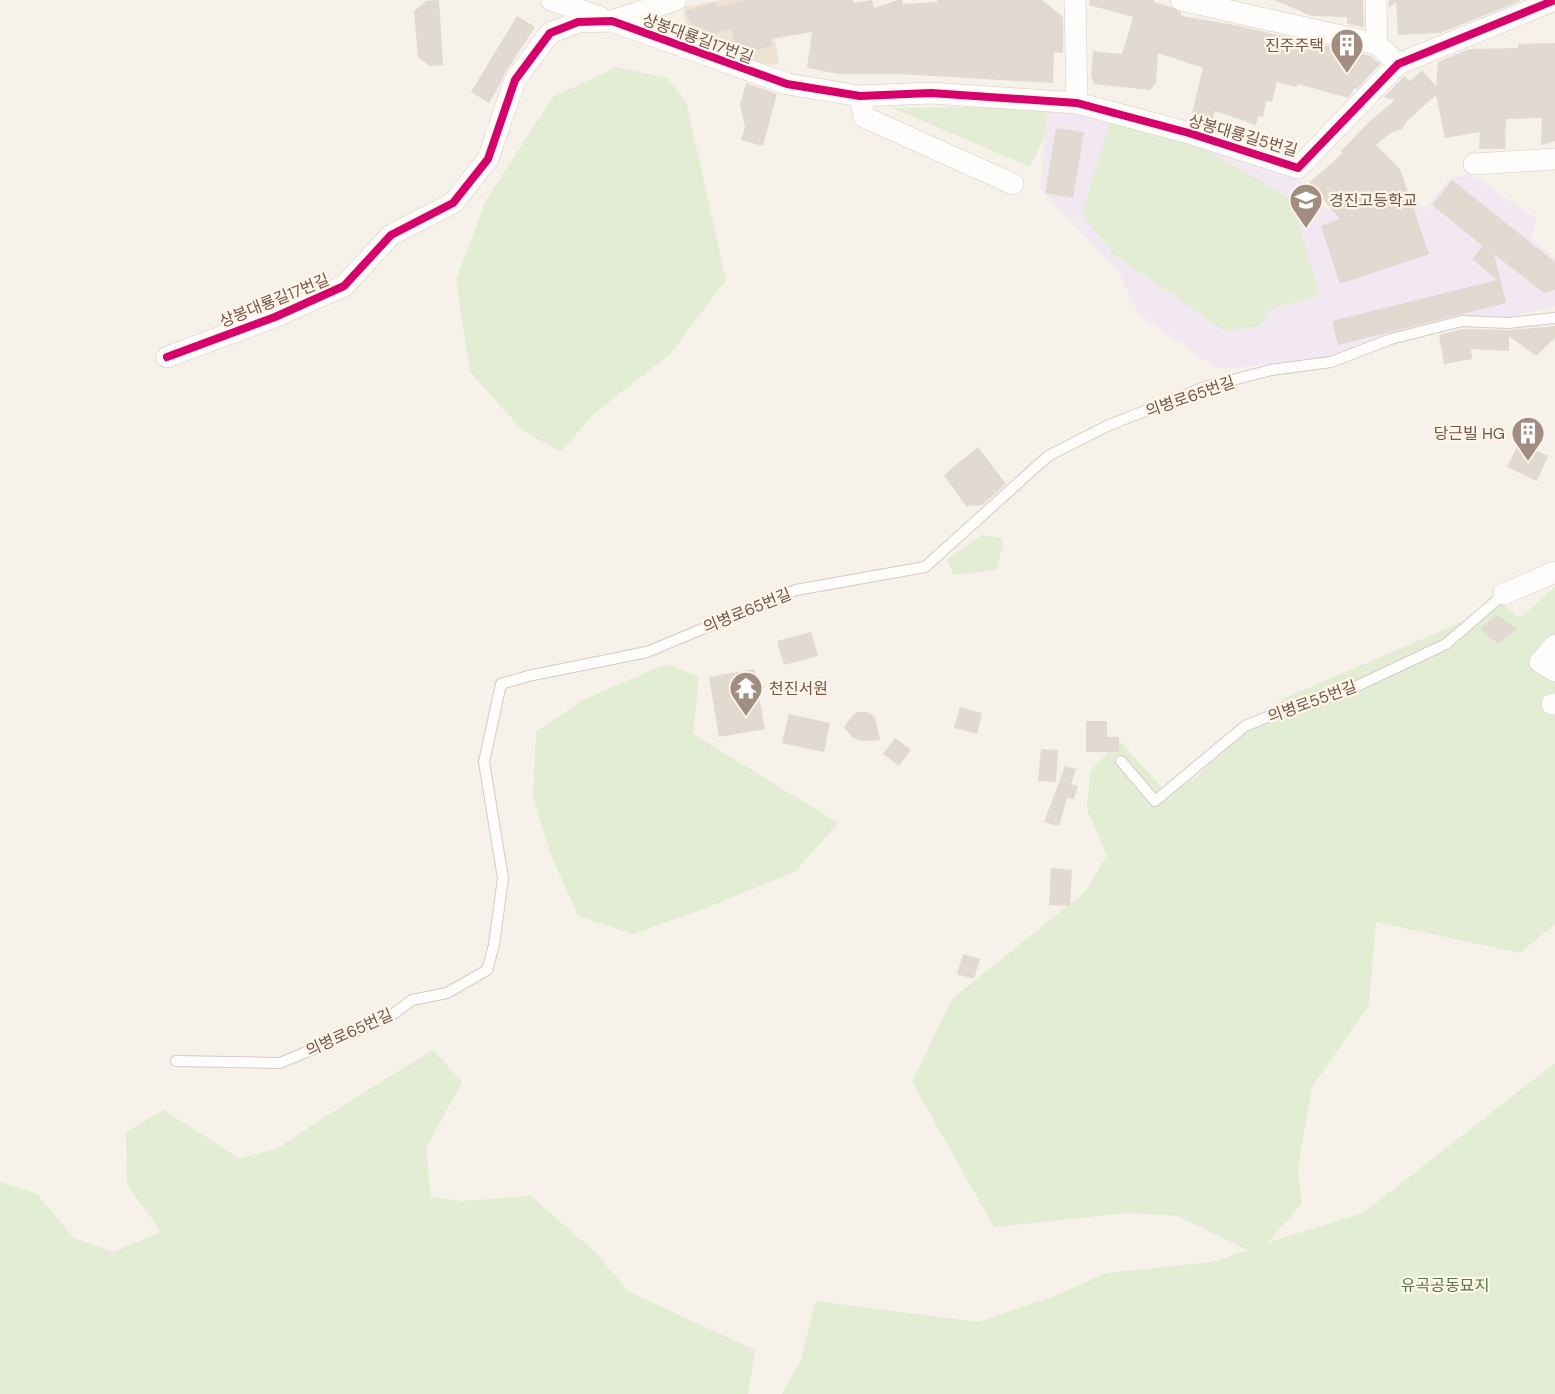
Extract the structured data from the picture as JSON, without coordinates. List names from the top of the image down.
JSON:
{
  "streets": {
    "street": ["상봉대룡길17번길", "상봉대룡길5번길", "의병로55번길"],
    "lane": ["의병로65번길"]
  },
  "crossings": [
    ["상봉대룡길17번길", "상봉대룡길5번길"]
  ],
  "parks": ["유곡공동묘지"],
  "places": {
    "building": ["진주주택", "당근빌 HG"],
    "school or university": ["경진고등학교"],
    "temple": ["천진서원"]
  }
}
